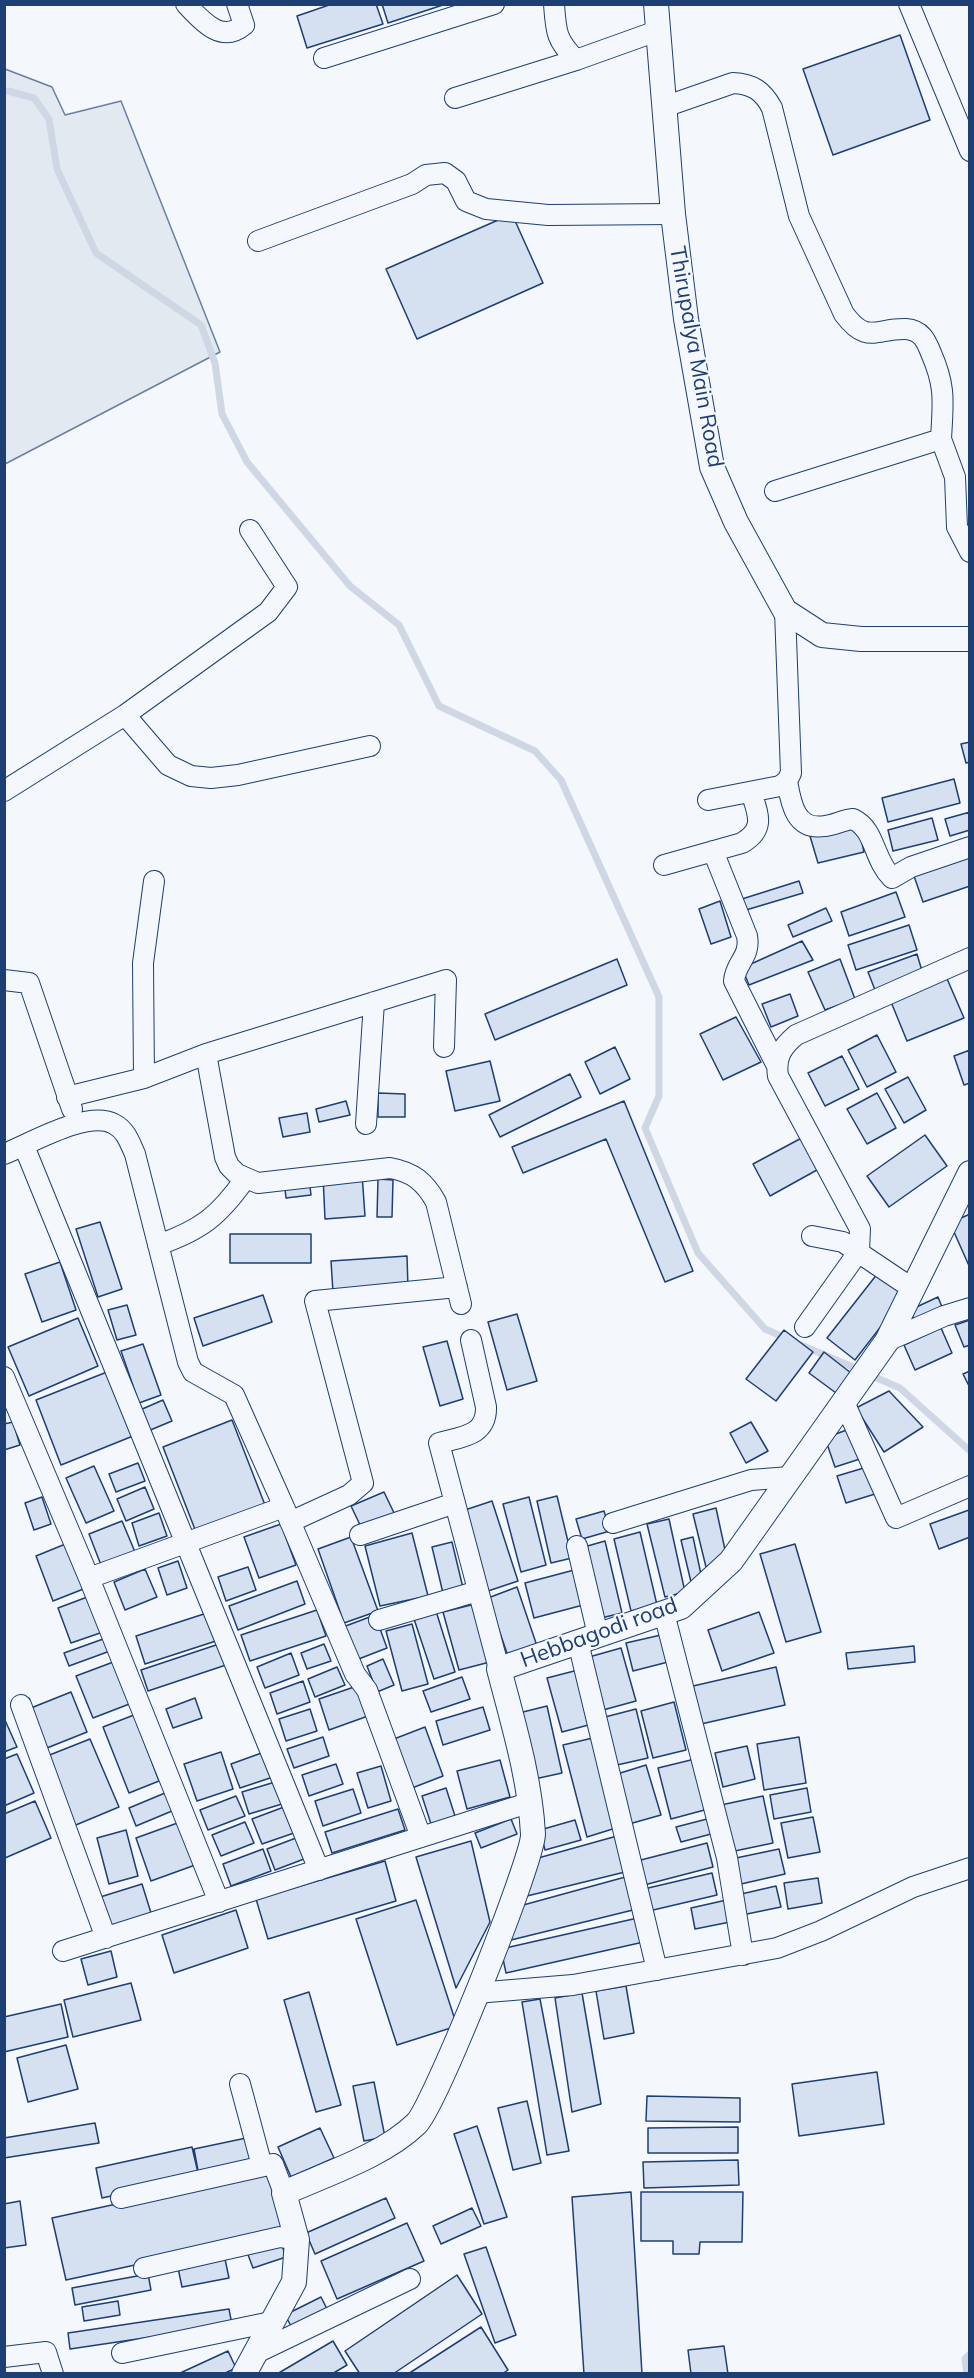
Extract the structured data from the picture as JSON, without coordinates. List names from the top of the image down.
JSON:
{
  "streets": {
    "street": ["Thirupalya Main Road", "Hebbagodi road"]
  }
}
